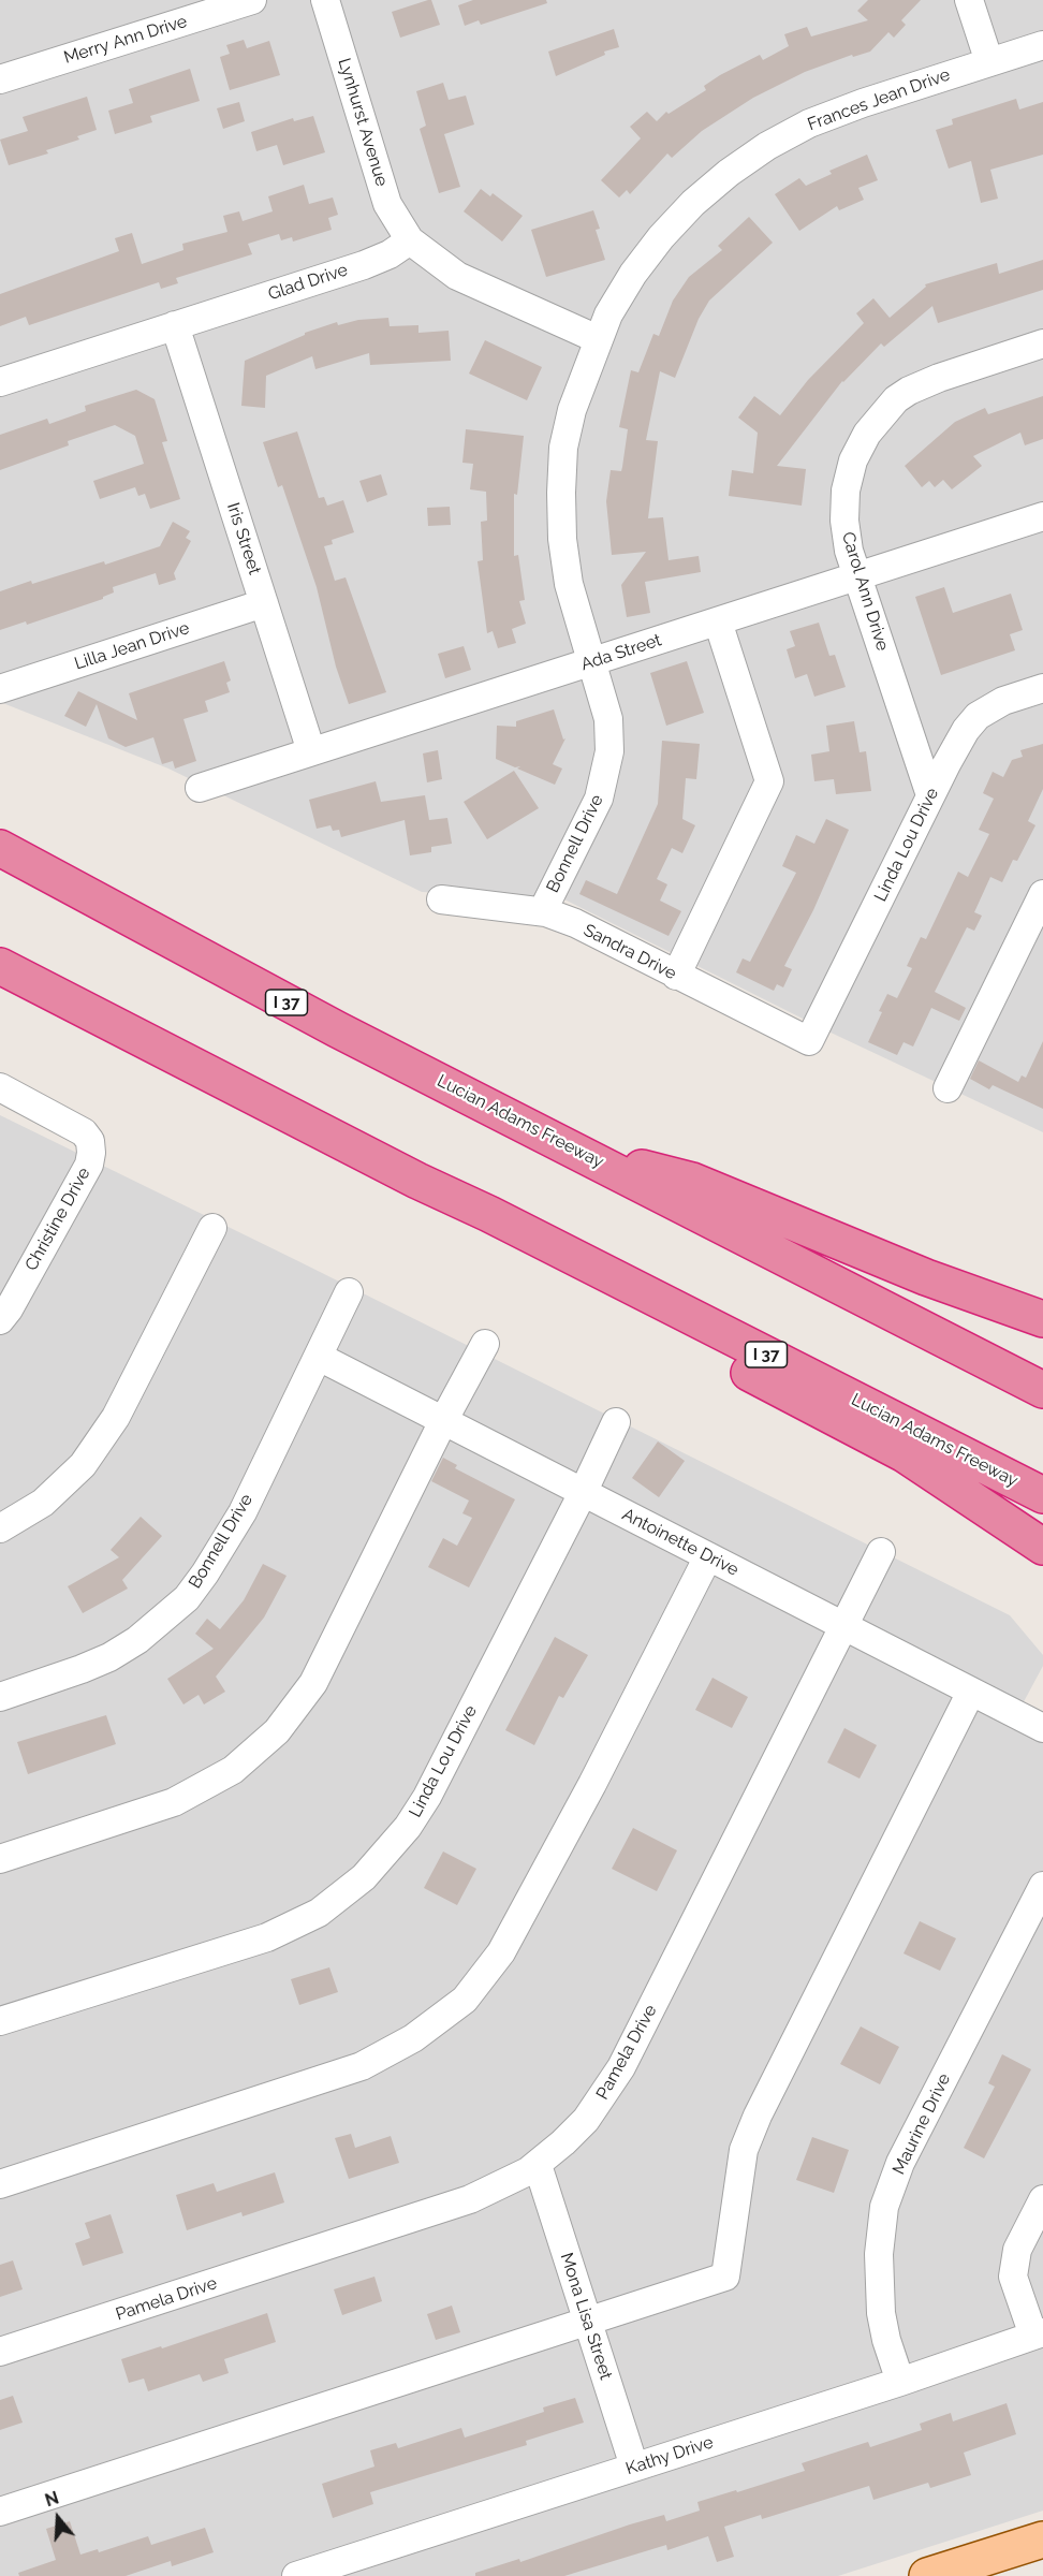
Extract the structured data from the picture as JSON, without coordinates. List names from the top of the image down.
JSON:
{
  "streets": {
    "highway": ["I 37", "Lucian Adams Freeway"],
    "street": [
      "Merry Ann Drive",
      "Frances Jean Drive",
      "Lynhurst Avenue",
      "Glad Drive",
      "Iris Street",
      "Carol Ann Drive",
      "Lilla Jean Drive",
      "Ada Street",
      "Bonnell Drive",
      "Linda Lou Drive",
      "Sandra Drive",
      "Christine Drive",
      "Antoinette Drive",
      "Pamela Drive",
      "Maurine Drive",
      "Mona Lisa Street",
      "Kathy Drive"
    ]
  },
  "crossings": [
    ["Frances Jean Drive", "Ada Street"],
    ["Frances Jean Drive", "Bonnell Drive"],
    ["Lynhurst Avenue", "Glad Drive"],
    ["Glad Drive", "Iris Street"],
    ["Iris Street", "Lilla Jean Drive"],
    ["Iris Street", "Ada Street"],
    ["Carol Ann Drive", "Ada Street"],
    ["Carol Ann Drive", "Linda Lou Drive"],
    ["Ada Street", "Bonnell Drive"],
    ["Bonnell Drive", "Sandra Drive"],
    ["Bonnell Drive", "Antoinette Drive"],
    ["Linda Lou Drive", "Sandra Drive"],
    ["Linda Lou Drive", "Antoinette Drive"],
    ["Antoinette Drive", "Pamela Drive"],
    ["Pamela Drive", "Mona Lisa Street"],
    ["Maurine Drive", "Kathy Drive"],
    ["Mona Lisa Street", "Kathy Drive"]
  ],
  "north": "top"
}
